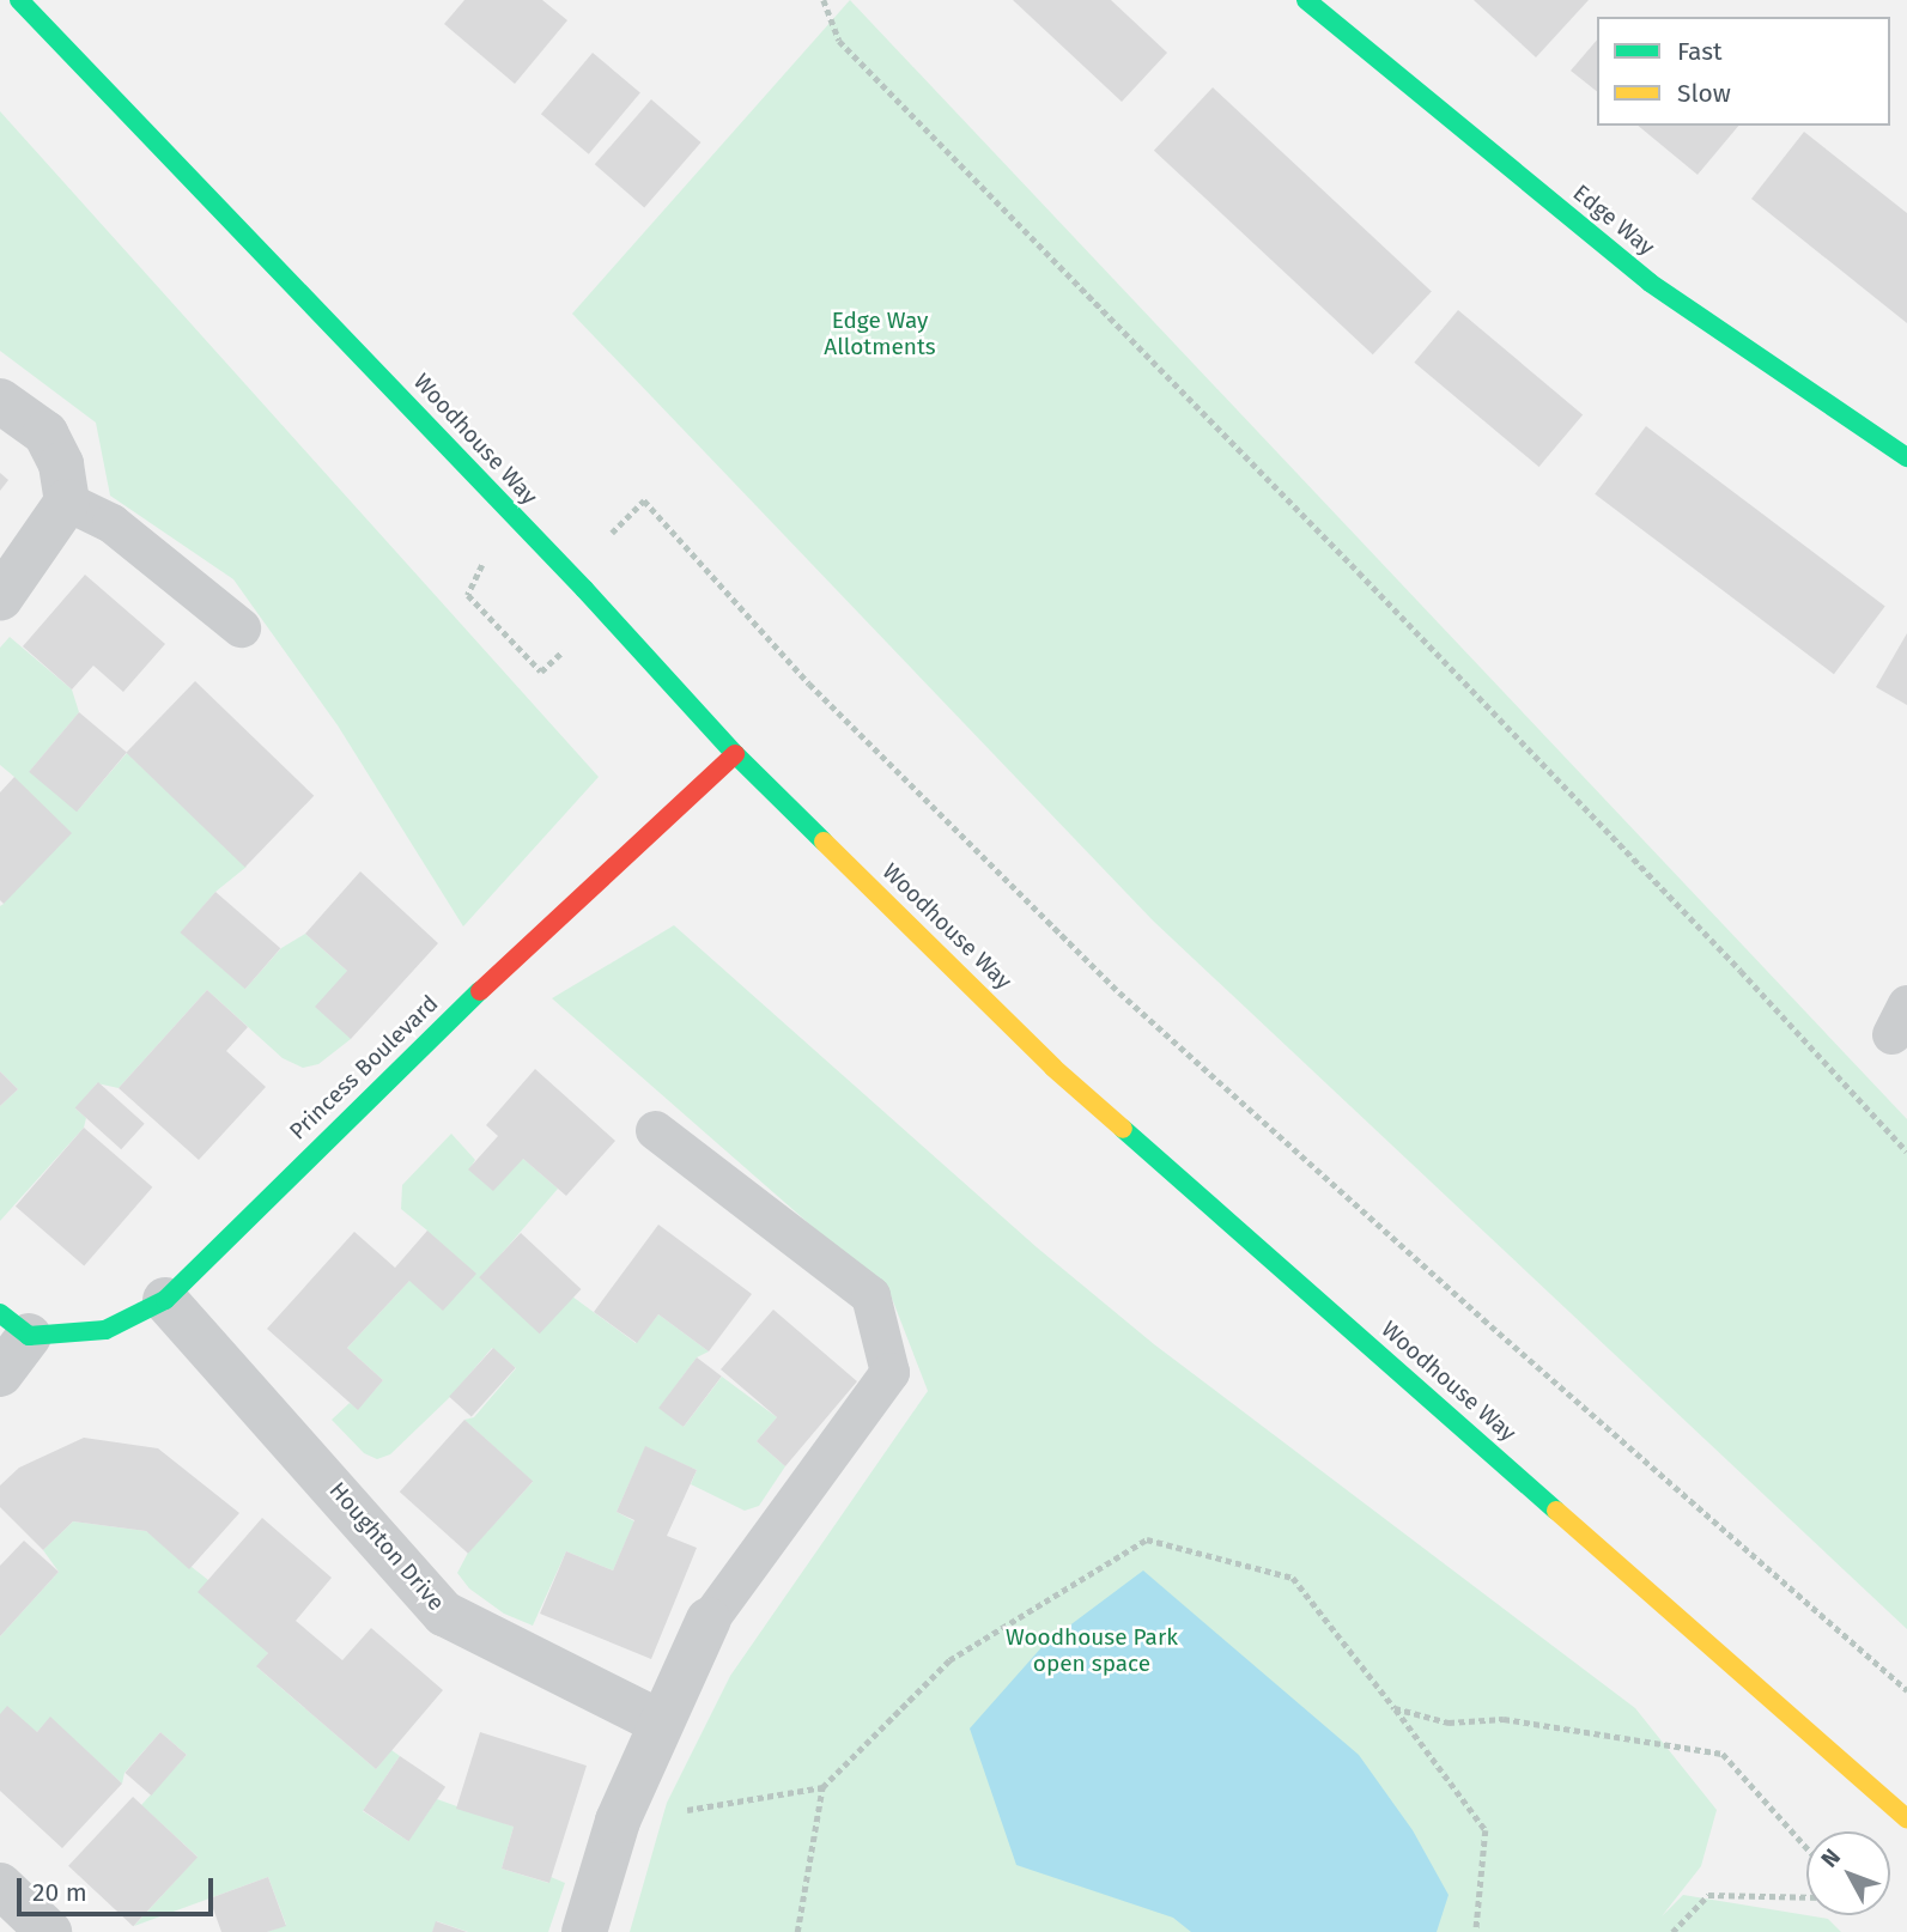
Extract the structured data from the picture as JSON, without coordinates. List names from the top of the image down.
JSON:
{
  "streets": {
    "main road": ["Edge Way", "Woodhouse Way", "Princess Boulevard"],
    "street": ["Houghton Drive"]
  },
  "crossings": [
    ["Woodhouse Way", "Princess Boulevard"],
    ["Princess Boulevard", "Houghton Drive"]
  ],
  "parks": ["Edge Way Allotments", "Woodhouse Park open space"],
  "legend": ["Fast", "Slow"],
  "scale_bar": "20 m",
  "north": "top left"
}
